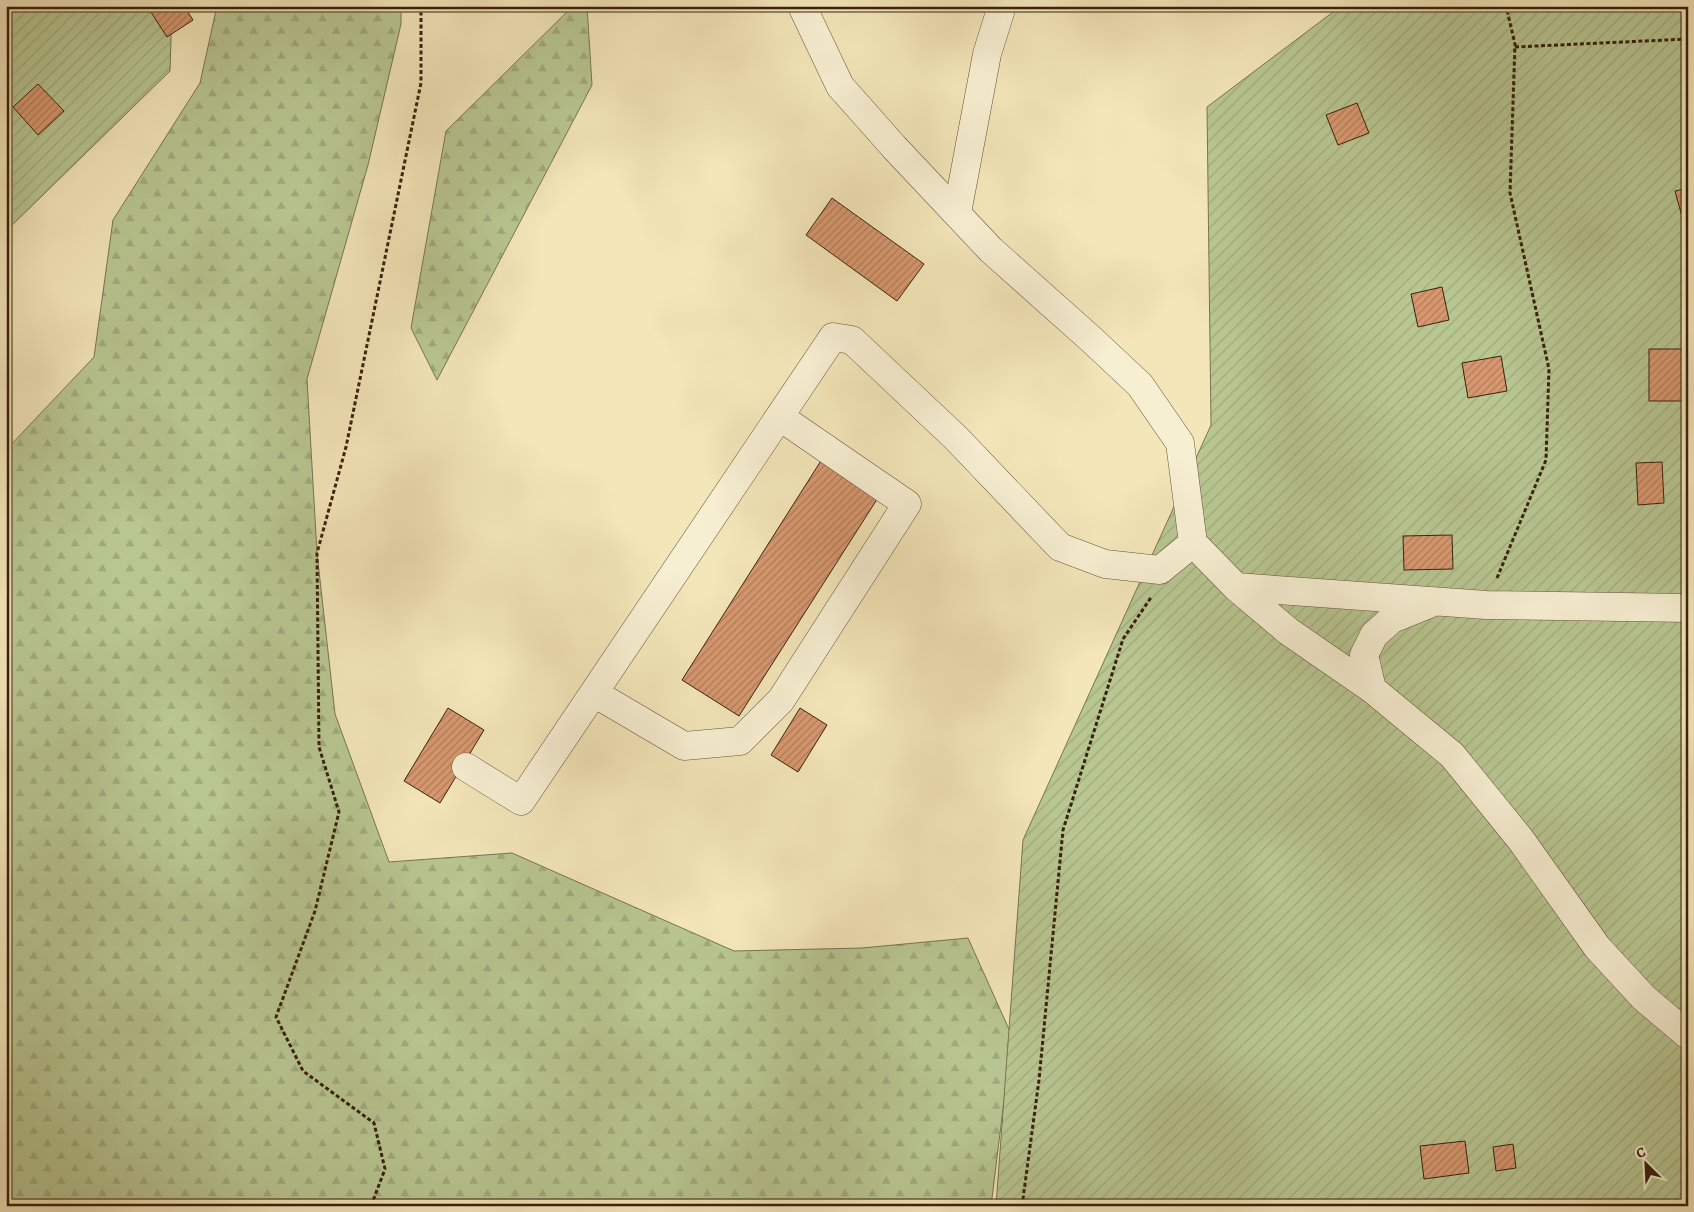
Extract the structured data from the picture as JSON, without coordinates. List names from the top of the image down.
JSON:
{
  "north": "top left"
}
